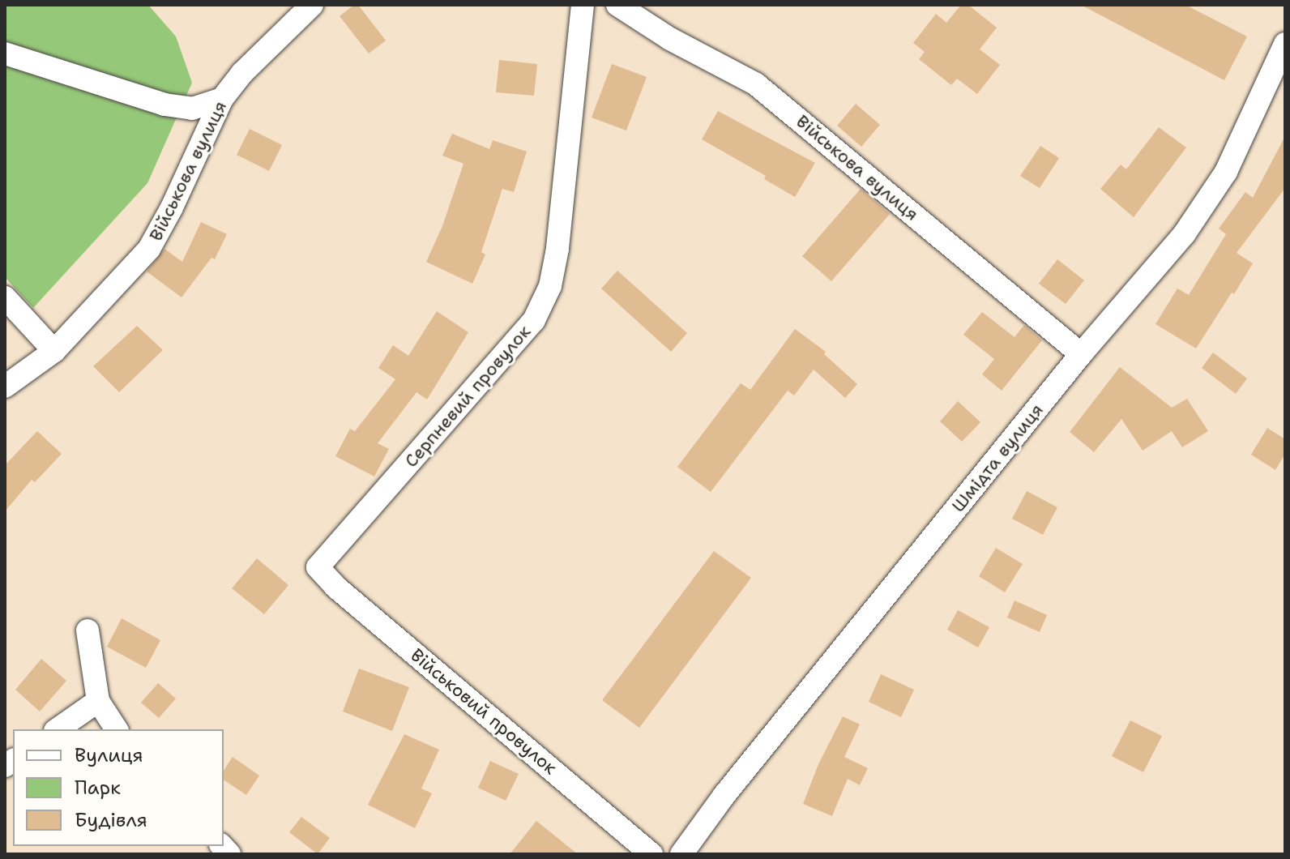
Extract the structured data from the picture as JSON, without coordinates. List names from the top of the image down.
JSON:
{
  "streets": {
    "street": [
      "Військова вулиця",
      "Серпневий провулок",
      "Шмідта вулиця",
      "Військовий провулок"
    ]
  },
  "crossings": [
    ["Військова вулиця", "Шмідта вулиця"],
    ["Серпневий провулок", "Військовий провулок"]
  ],
  "legend": ["Вулиця", "Парк", "Будівля"]
}
